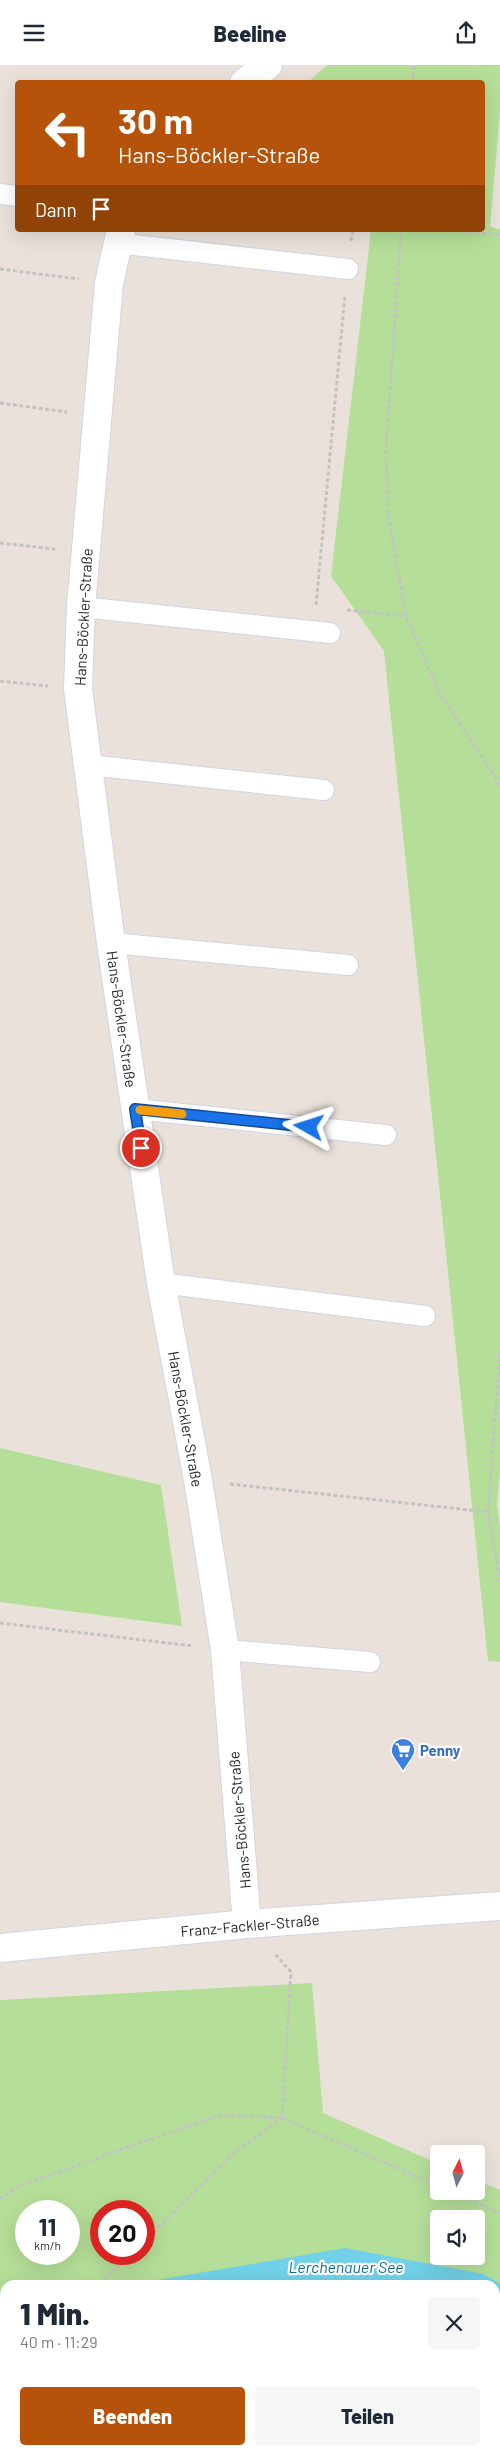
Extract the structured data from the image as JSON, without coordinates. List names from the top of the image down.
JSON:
{
  "streets": {
    "street": ["Hans-Böckler-Straße", "Franz-Fackler-Straße"]
  },
  "crossings": [
    ["Hans-Böckler-Straße", "Franz-Fackler-Straße"]
  ],
  "water": ["Lerchenauer See"],
  "places": {
    "supermarket": ["Penny"]
  },
  "north": "top",
  "page": {
    "header": "Beeline",
    "turn": ["30 m", "Hans-Böckler-Straße"],
    "then": "Dann",
    "speed": "11 km/h",
    "limit": "20",
    "heading": ["1 Min.", "40 m · 11:29"],
    "buttons": ["Beenden", "Teilen"]
  }
}
